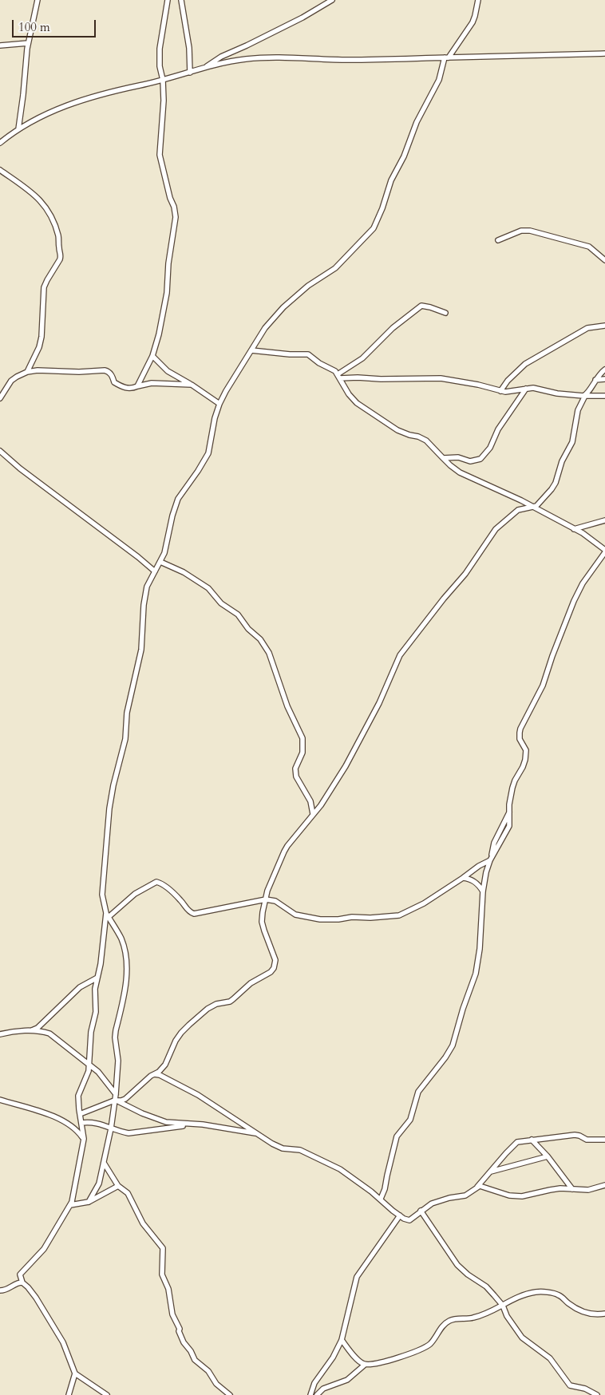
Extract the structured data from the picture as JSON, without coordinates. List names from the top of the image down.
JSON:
{
  "scale_bar": "100 m"
}
